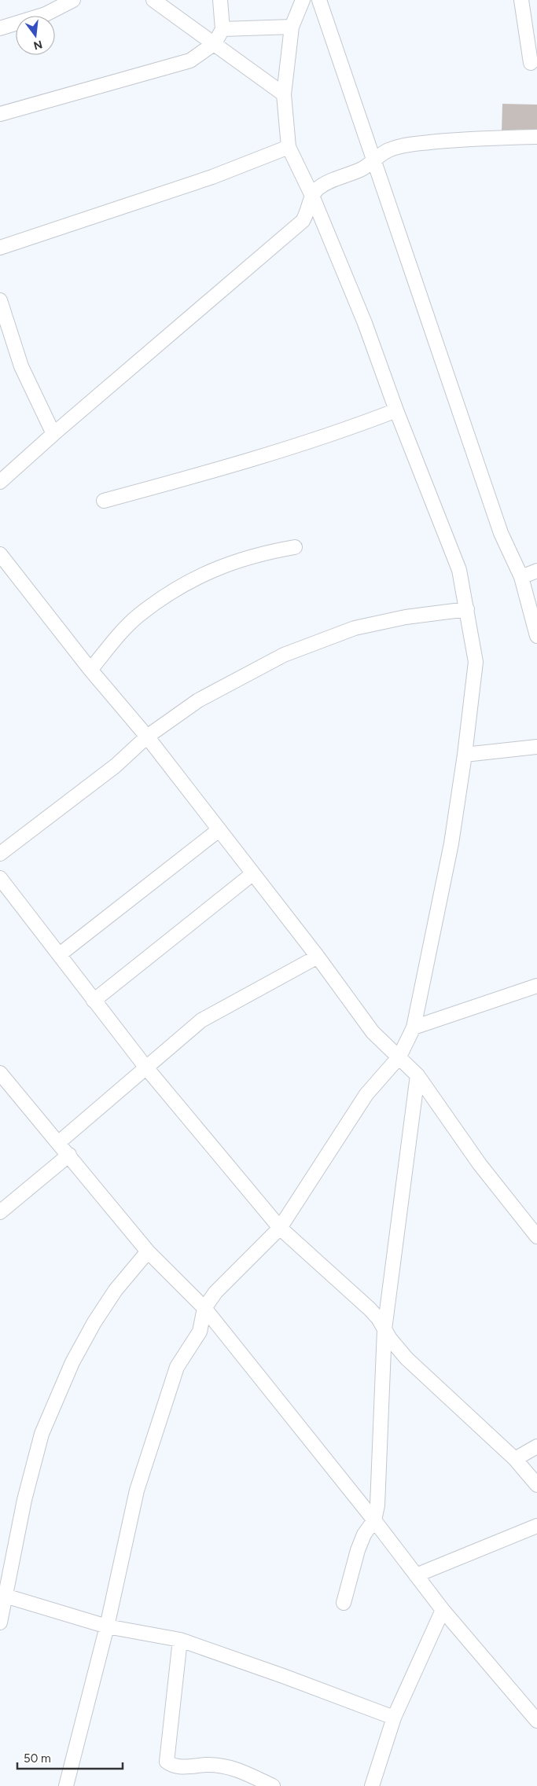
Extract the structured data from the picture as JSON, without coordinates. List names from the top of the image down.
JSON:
{
  "scale_bar": "50 m",
  "north": "bottom"
}
